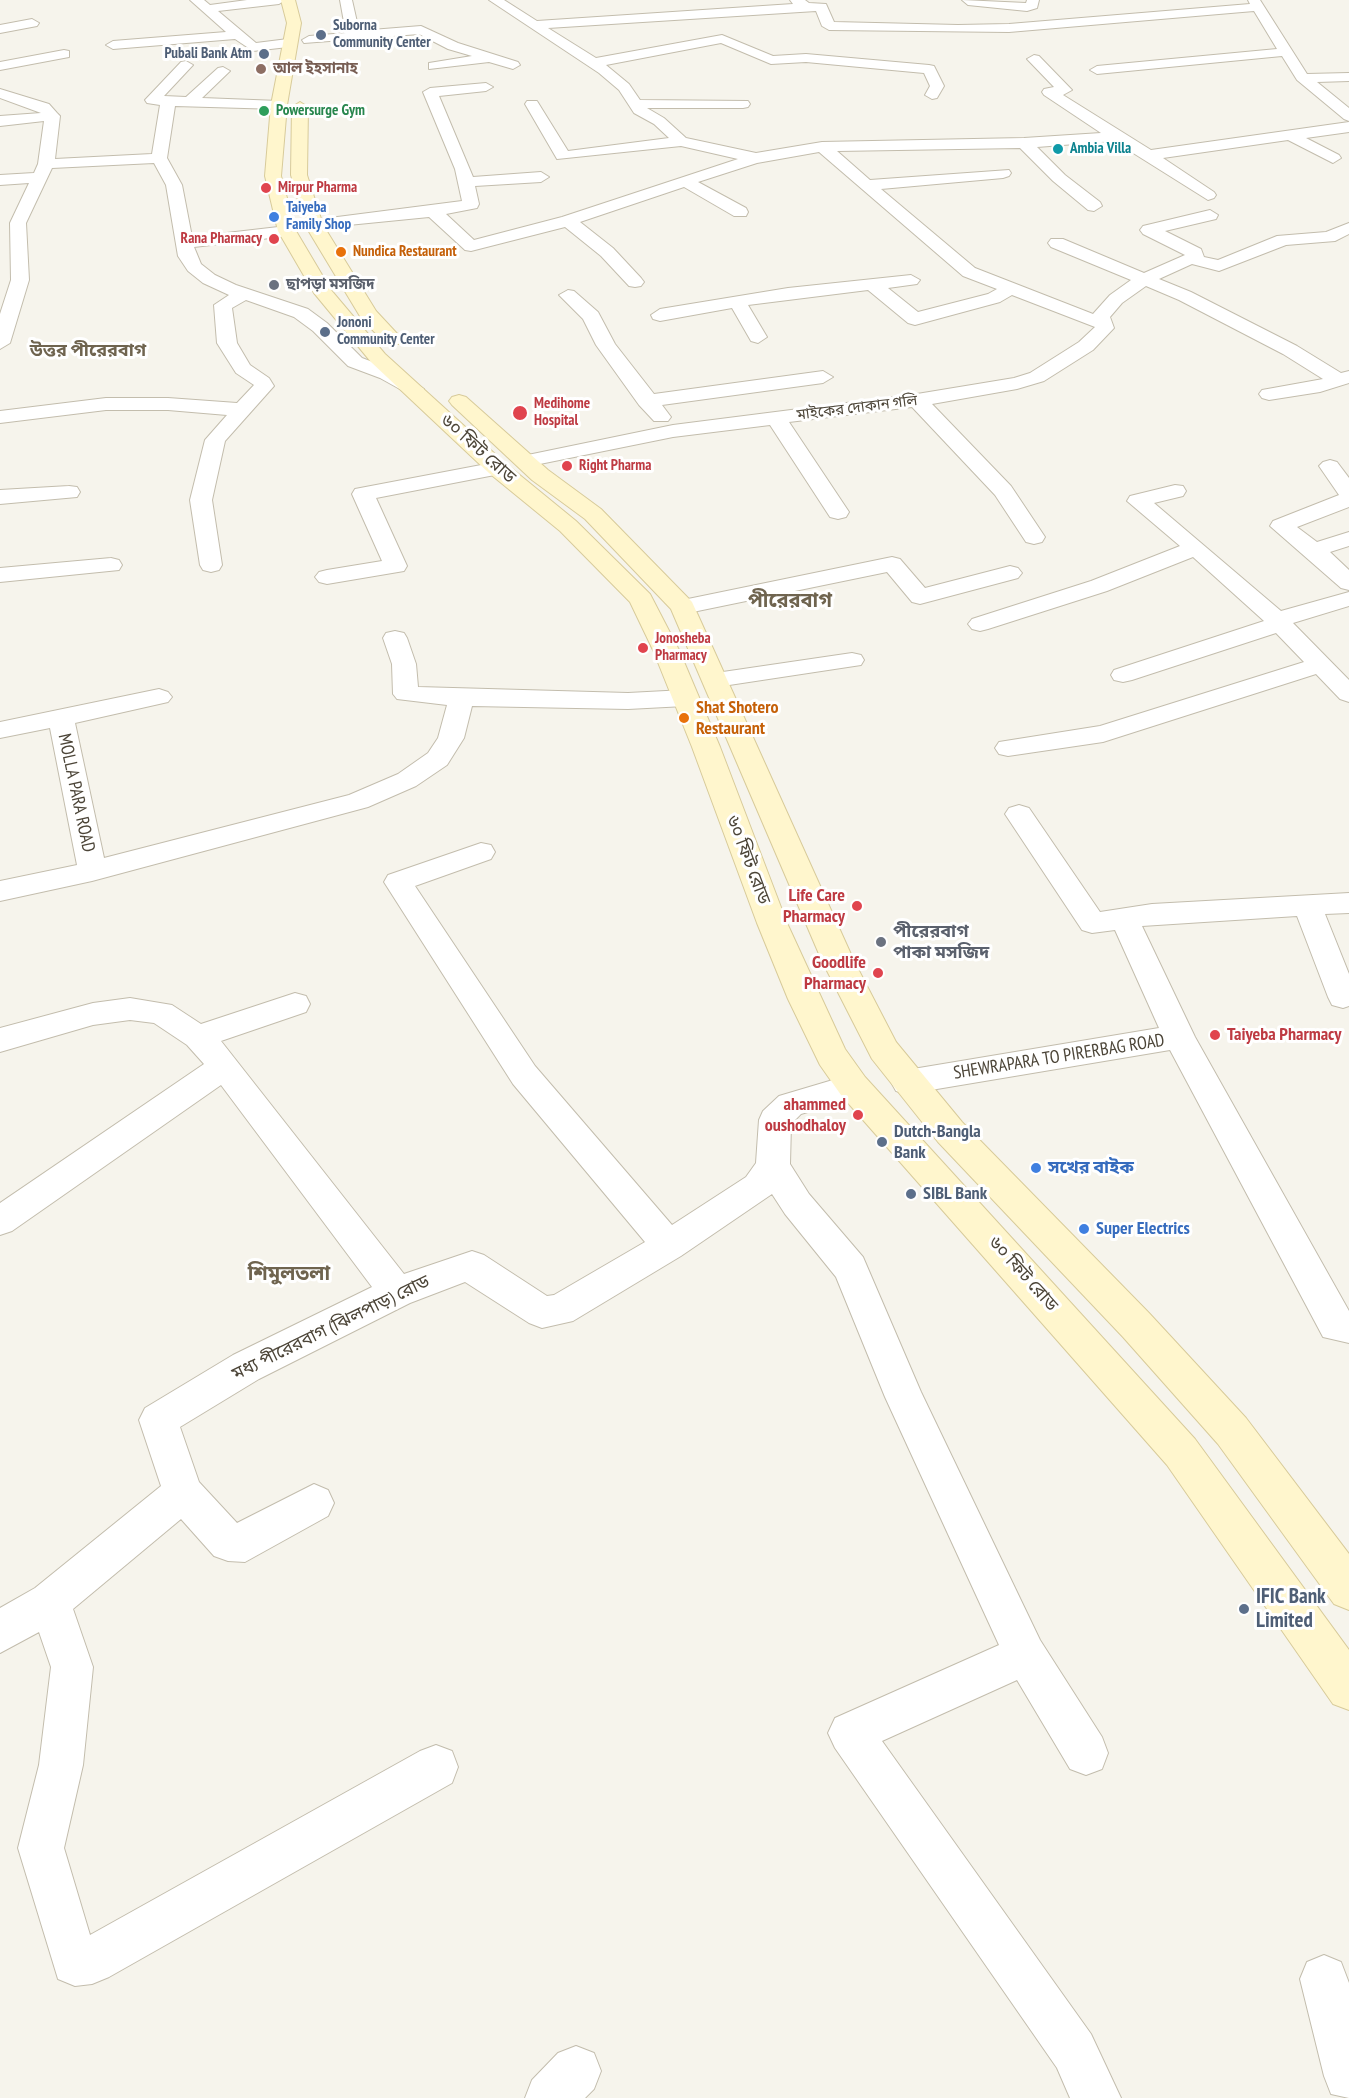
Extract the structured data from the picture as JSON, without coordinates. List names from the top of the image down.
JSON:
{
  "streets": {
    "street": [
      "মাইকের দোকান গলি",
      "৬০ ফিট রোড",
      "MOLLA PARA ROAD",
      "SHEWRAPARA TO PIRERBAG ROAD",
      "মধ্য পীরেরবাগ (ঝিলপাড়) রোড"
    ]
  },
  "crossings": [
    ["মাইকের দোকান গলি", "৬০ ফিট রোড"],
    ["৬০ ফিট রোড", "SHEWRAPARA TO PIRERBAG ROAD"]
  ],
  "districts": ["উত্তর পীরেরবাগ", "পীরেরবাগ", "শিমুলতলা"],
  "places": [
    "Suborna Community Center",
    "Pubali Bank Atm",
    "আল ইহসানাহ",
    "Powersurge Gym",
    "Ambia Villa",
    "Mirpur Pharma",
    "Taiyeba Family Shop",
    "Rana Pharmacy",
    "Nundica Restaurant",
    "ছাপড়া মসজিদ",
    "Jononi Community Center",
    "Medihome Hospital",
    "Right Pharma",
    "Jonosheba Pharmacy",
    "Shat Shotero Restaurant",
    "Life Care Pharmacy",
    "পীরেরবাগ পাকা মসজিদ",
    "Goodlife Pharmacy",
    "Taiyeba Pharmacy",
    "ahammed oushodhaloy",
    "Dutch-Bangla Bank",
    "সখের বাইক",
    "SIBL Bank",
    "Super Electrics",
    "IFIC Bank Limited"
  ]
}
